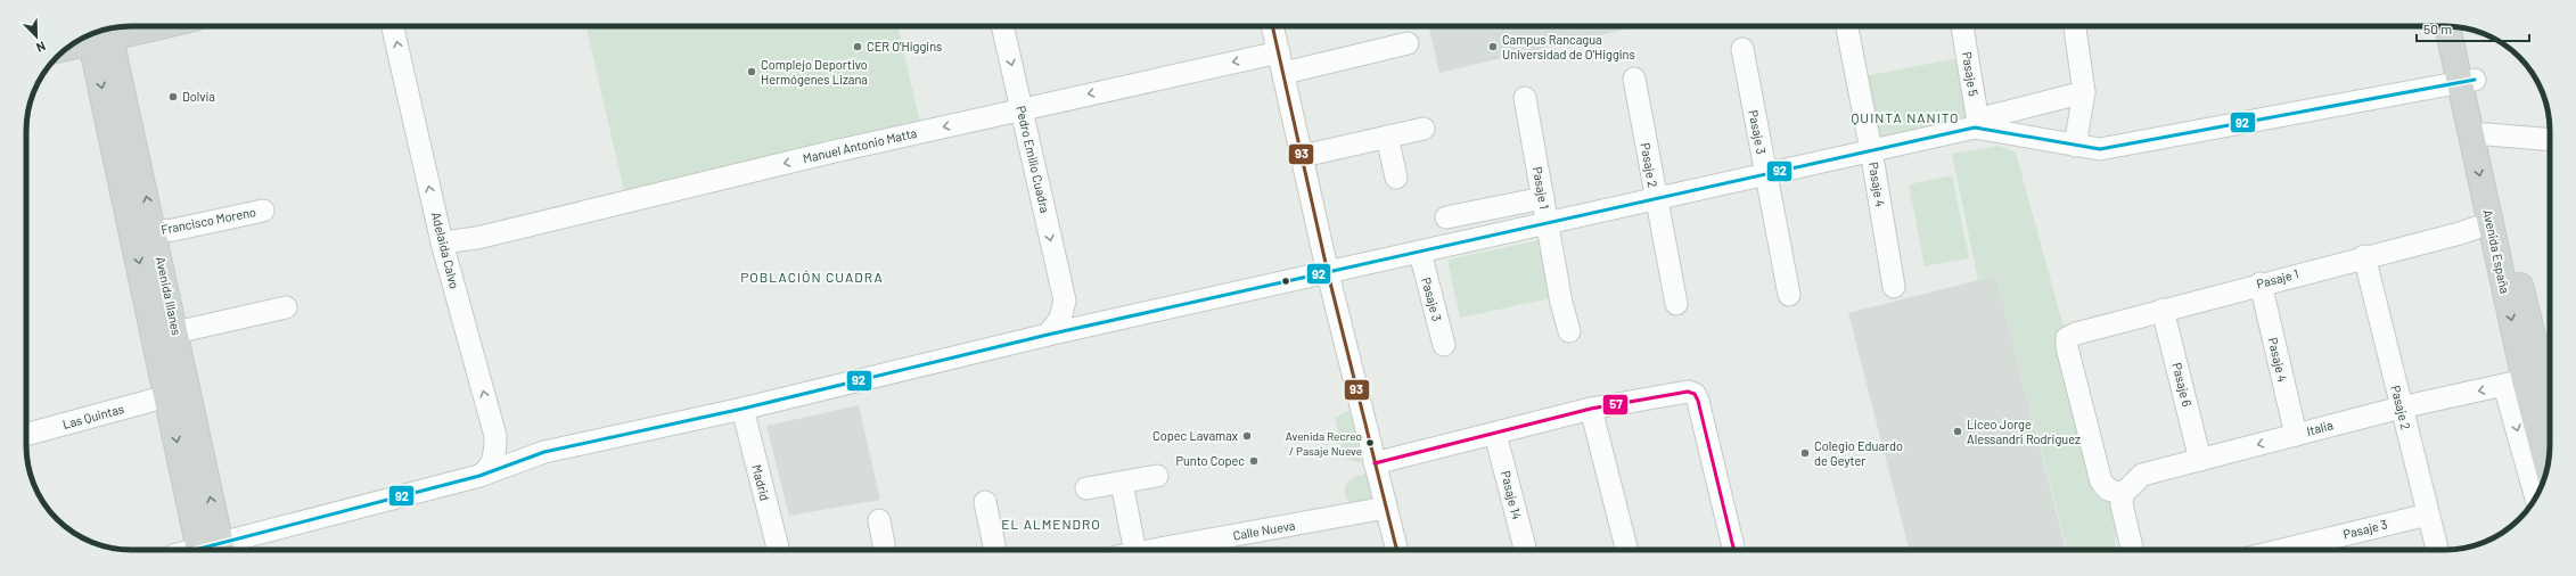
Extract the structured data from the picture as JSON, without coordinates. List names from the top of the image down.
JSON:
{
  "streets": {
    "main road": ["Avenida España", "Avenida Illanes"],
    "street": [
      "Pasaje 5",
      "Pasaje 3",
      "Manuel Antonio Matta",
      "Pedro Emilio Cuadra",
      "Pasaje 2",
      "Pasaje 4",
      "Pasaje 1",
      "Francisco Moreno",
      "Adelaida Calvo",
      "Pasaje 6",
      "Las Quintas",
      "Italia",
      "Madrid",
      "Pasaje 14",
      "Calle Nueva"
    ]
  },
  "crossings": [
    ["Pasaje 3", "Pasaje 2"],
    ["Manuel Antonio Matta", "Pedro Emilio Cuadra"],
    ["Manuel Antonio Matta", "Adelaida Calvo"],
    ["Pasaje 2", "Pasaje 1"],
    ["Pasaje 2", "Italia"],
    ["Pasaje 4", "Pasaje 1"],
    ["Pasaje 4", "Italia"],
    ["Pasaje 1", "Avenida España"],
    ["Pasaje 1", "Pasaje 6"],
    ["Pasaje 1", "Italia"],
    ["Francisco Moreno", "Avenida Illanes"],
    ["Avenida España", "Italia"],
    ["Avenida Illanes", "Las Quintas"],
    ["Pasaje 6", "Italia"]
  ],
  "one_way": [
    "Manuel Antonio Matta",
    "Pedro Emilio Cuadra",
    "Adelaida Calvo",
    "Italia"
  ],
  "districts": ["QUINTA NANITO", "POBLACIÓN CUADRA", "EL ALMENDRO"],
  "places": [
    "CER O'Higgins",
    "Campus Rancagua Universidad de O'Higgins",
    "Complejo Deportivo Hermógenes Lizana",
    "Dolvia",
    "Liceo Jorge Alessandri Rodriguez",
    "Copec Lavamax",
    "Avenida Recreo / Pasaje Nueve",
    "Colegio Eduardo de Geyter",
    "Punto Copec"
  ],
  "lines": ["transit line 93", "transit line 92", "transit line 57"],
  "scale_bar": "50 m",
  "north": "bottom right"
}
